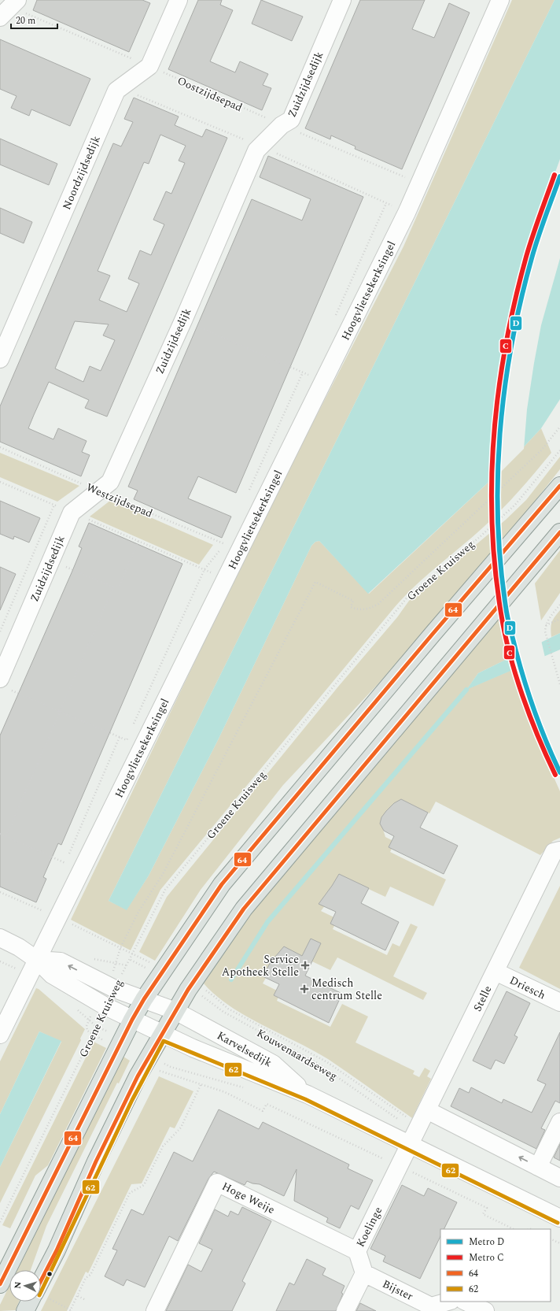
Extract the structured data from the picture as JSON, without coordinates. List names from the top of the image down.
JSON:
{
  "streets": {
    "street": [
      "Zuidzijdsedijk",
      "Noordzijdsedijk",
      "Hoogvlietsekerksingel",
      "Driesch",
      "Stelle",
      "Karvelsedijk",
      "Hoge Weije",
      "Koelinge",
      "Bijster"
    ],
    "path": [
      "Oostzijdsepad",
      "Westzijdsepad",
      "Groene Kruisweg",
      "Kouwenaardseweg"
    ]
  },
  "crossings": [
    ["Zuidzijdsedijk", "Oostzijdsepad"],
    ["Zuidzijdsedijk", "Westzijdsepad"],
    ["Oostzijdsepad", "Noordzijdsedijk"],
    ["Oostzijdsepad", "Hoogvlietsekerksingel"],
    ["Hoogvlietsekerksingel", "Westzijdsepad"],
    ["Driesch", "Stelle"],
    ["Stelle", "Kouwenaardseweg"],
    ["Stelle", "Koelinge"],
    ["Hoge Weije", "Koelinge"],
    ["Koelinge", "Bijster"]
  ],
  "places": {
    "health": ["Service Apotheek Stelle", "Medisch centrum Stelle"]
  },
  "lines": [
    "metro line C",
    "metro line D",
    "transit line 64",
    "transit line 62"
  ],
  "legend": [
    "Metro D",
    "Metro C",
    "64",
    "62"
  ],
  "scale_bar": "20 m",
  "north": "left"
}
